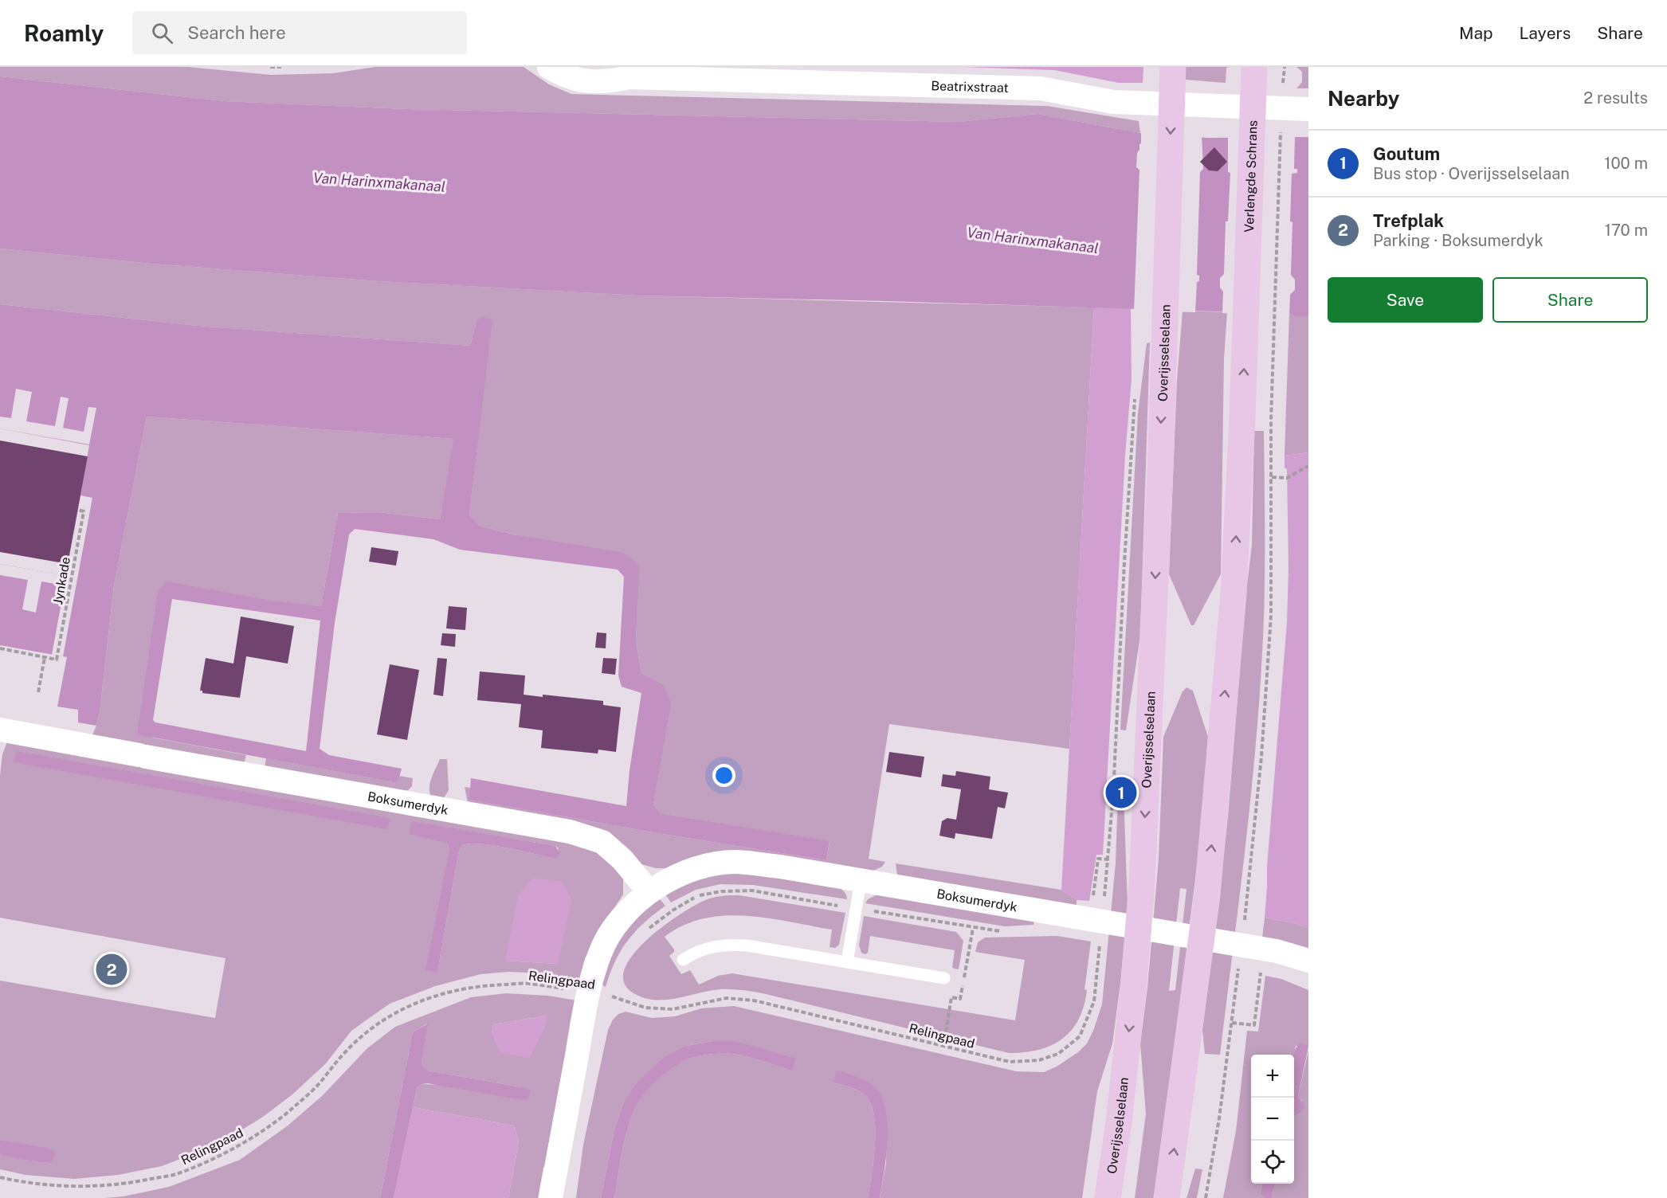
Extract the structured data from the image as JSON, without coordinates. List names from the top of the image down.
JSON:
{
  "streets": {
    "main road": ["Verlengde Schrans", "Overijsselselaan"],
    "street": ["Beatrixstraat", "Boksumerdyk"],
    "path": ["Jynkade", "Relingpaad"]
  },
  "crossings": [
    ["Boksumerdyk", "Relingpaad"]
  ],
  "one_way": ["Verlengde Schrans", "Overijsselselaan"],
  "water": ["Van Harinxmakanaal"],
  "page": {
    "header": "Roamly",
    "search": "Search here",
    "nav": ["Map", "Layers", "Share"],
    "heading": ["Nearby", "2 results"],
    "list": [
      {
        "mark": "1",
        "name": "Goutum",
        "note": "Bus stop · Overijsselselaan",
        "value": "100 m"
      },
      {
        "mark": "2",
        "name": "Trefplak",
        "note": "Parking · Boksumerdyk",
        "value": "170 m"
      }
    ],
    "buttons": ["Save", "Share"],
    "pins": ["1", "2"],
    "map_buttons": ["+", "−"]
  }
}
